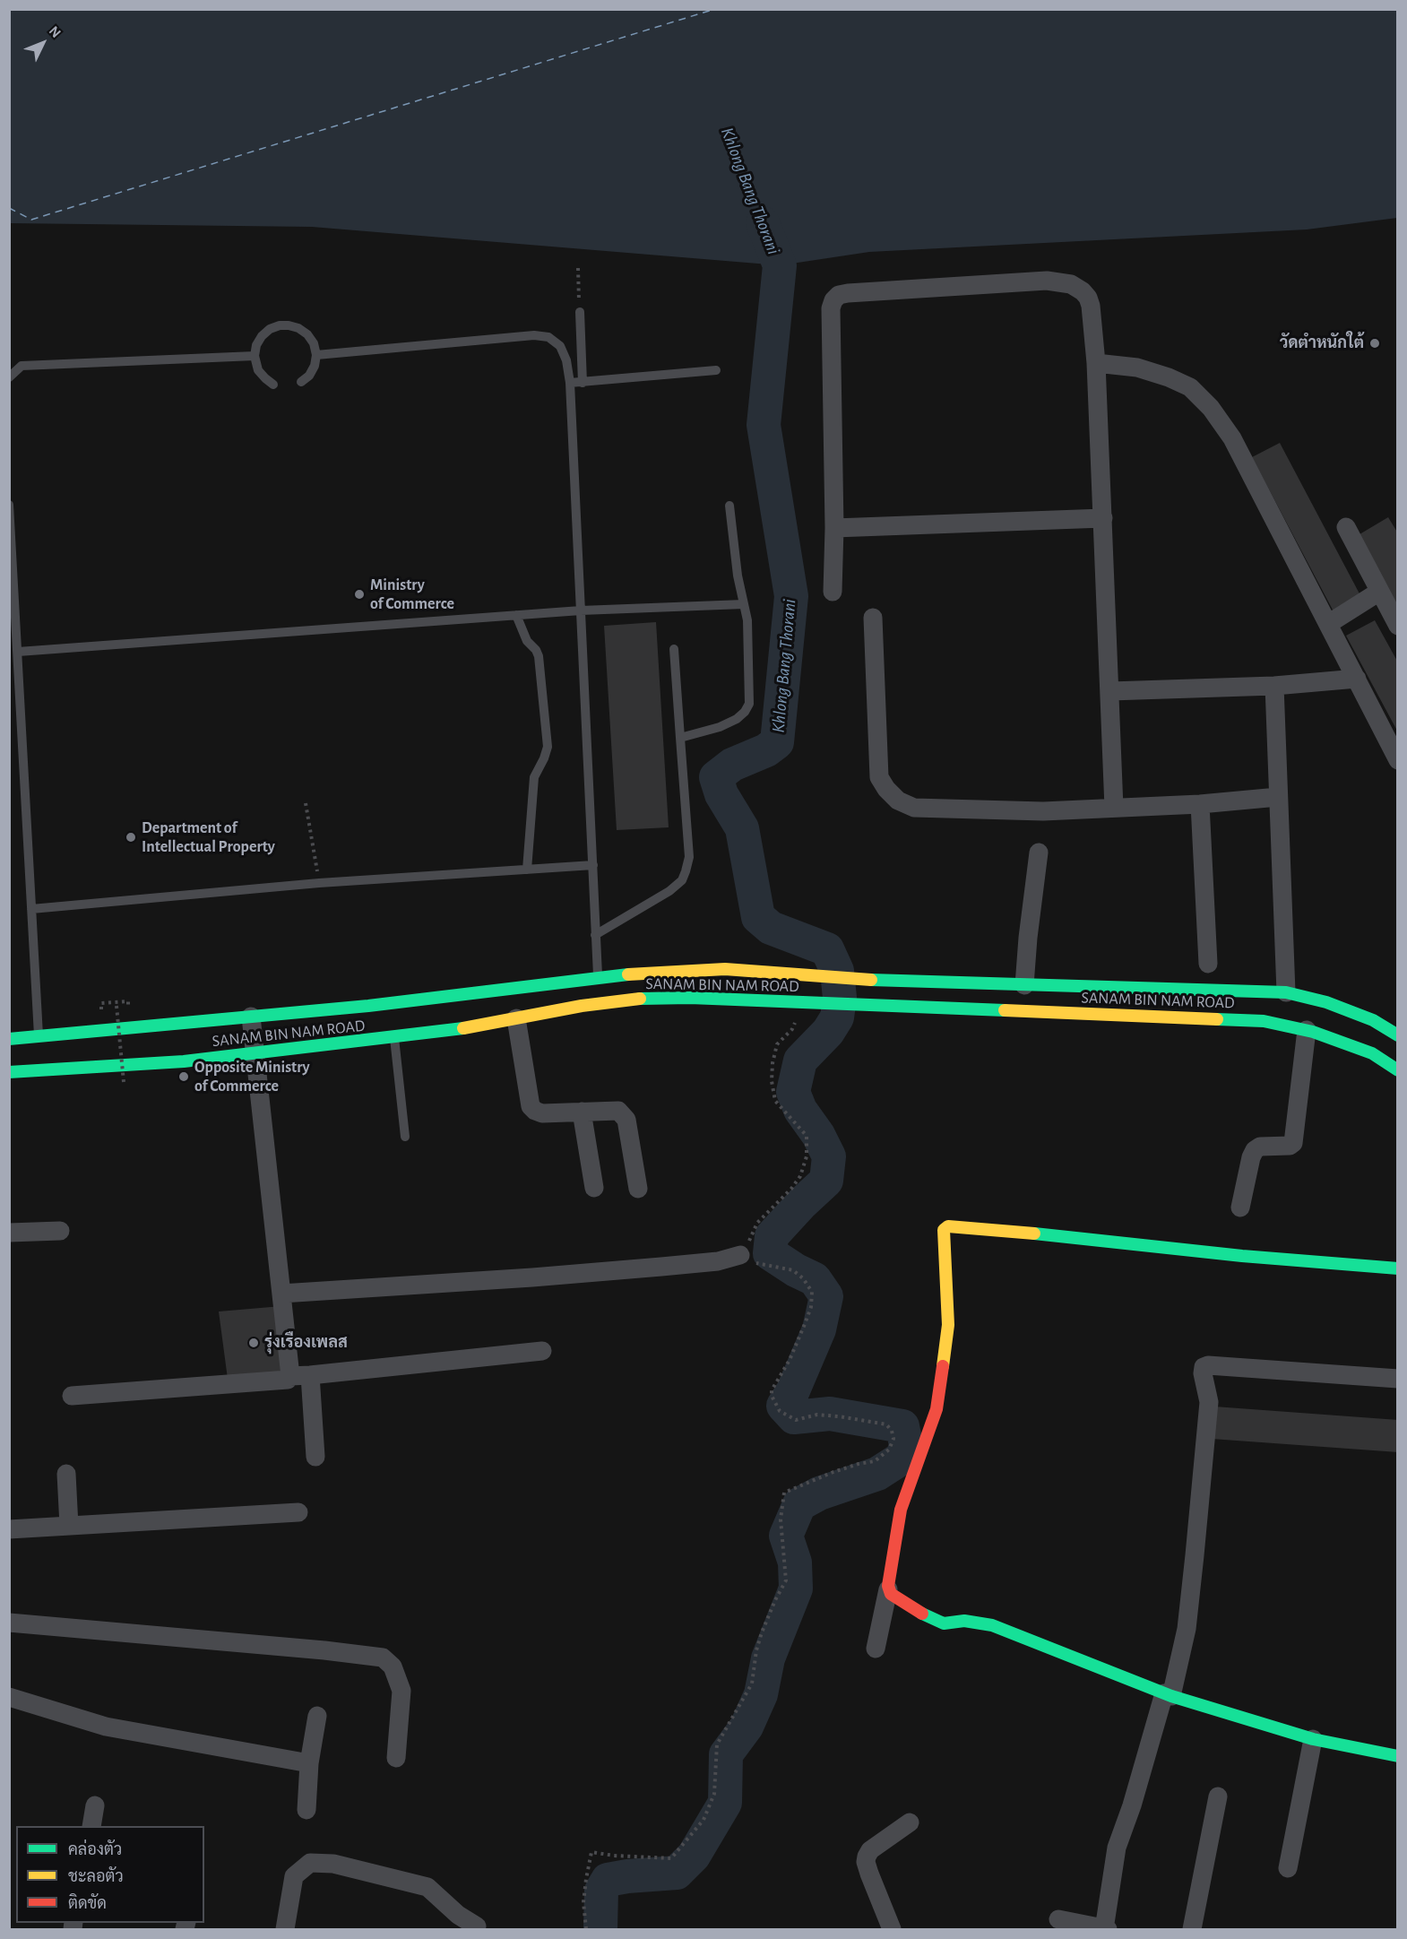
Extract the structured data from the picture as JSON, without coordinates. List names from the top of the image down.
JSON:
{
  "streets": {
    "main road": ["SANAM BIN NAM ROAD"]
  },
  "water": ["Khlong Bang Thorani"],
  "places": [
    "วัดตำหนักใต้",
    "Ministry of Commerce",
    "Department of Intellectual Property",
    "Opposite Ministry of Commerce",
    "รุ่งเรืองเพลส"
  ],
  "legend": ["คล่องตัว", "ชะลอตัว", "ติดขัด"],
  "north": "top right"
}
